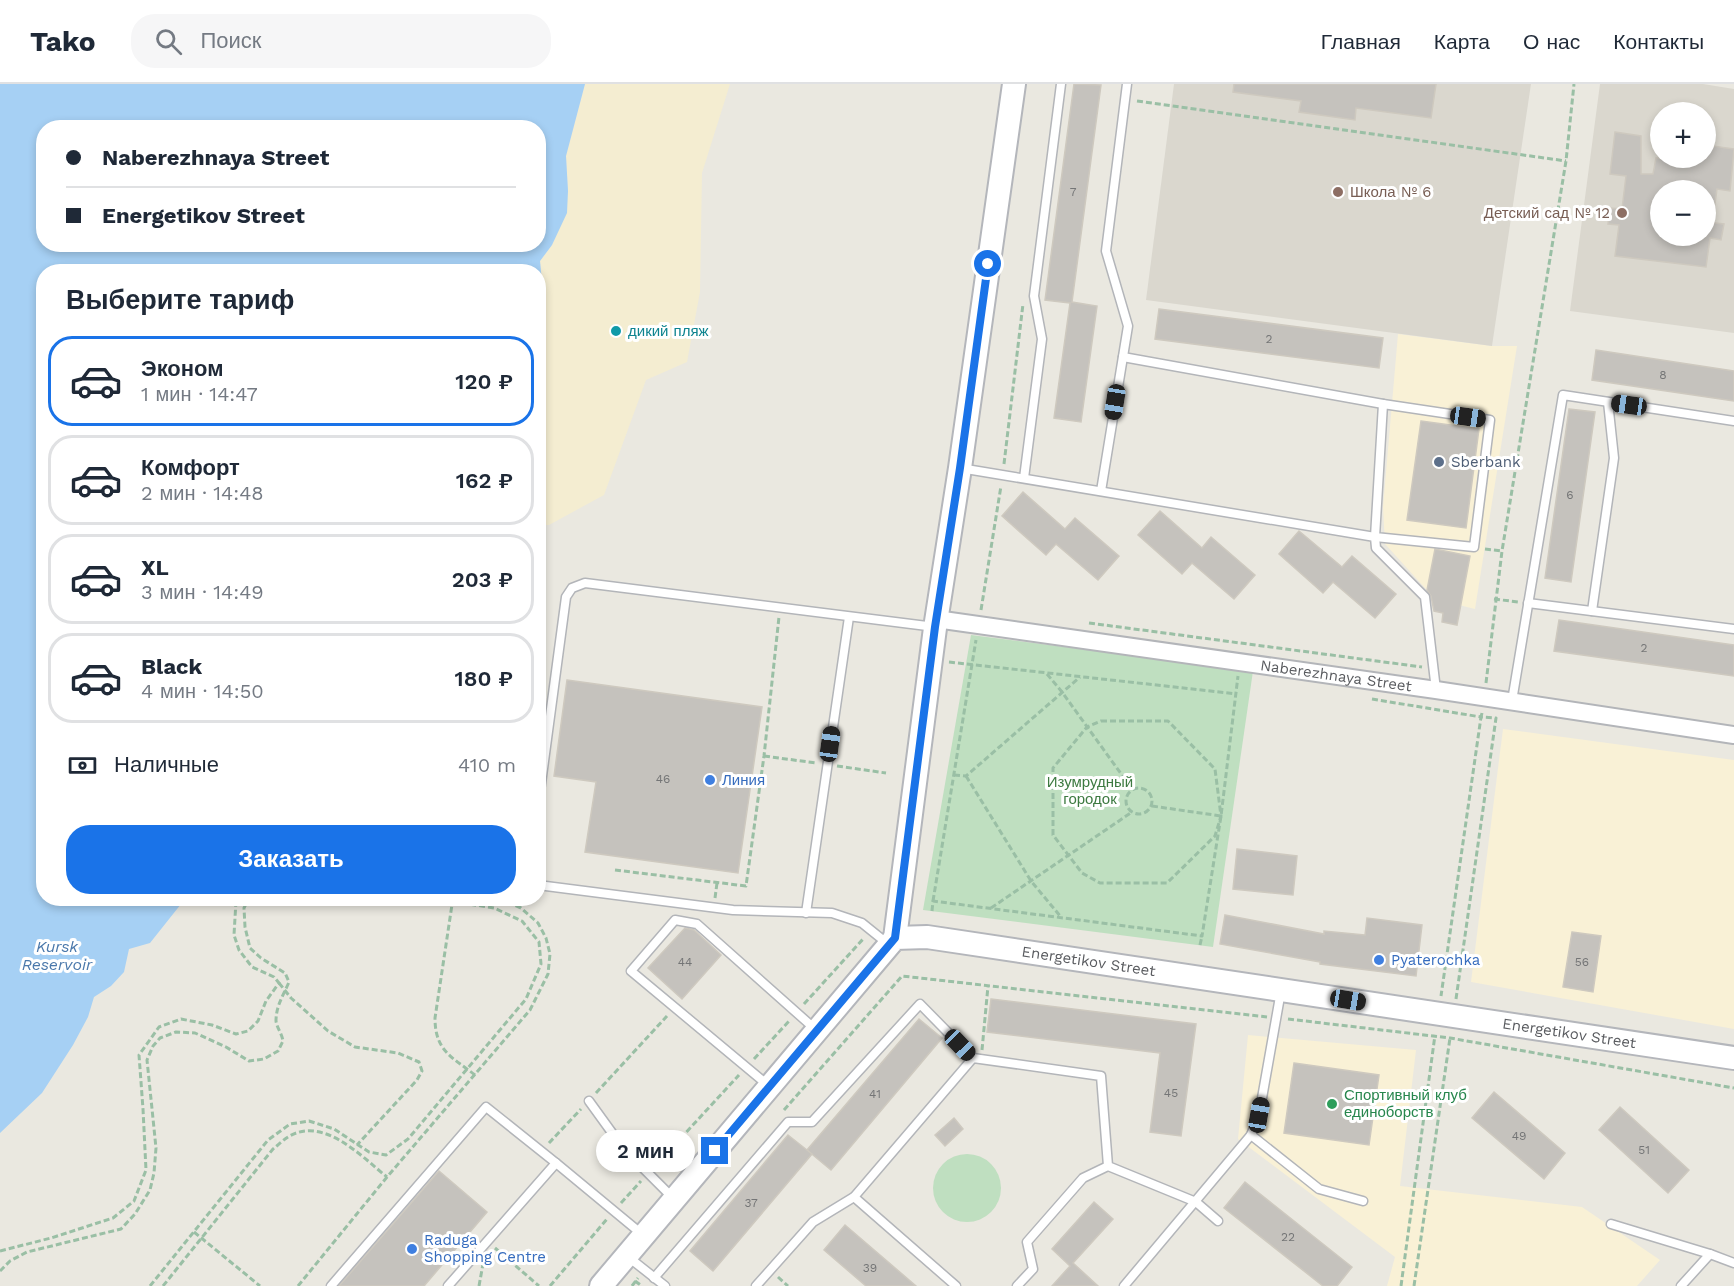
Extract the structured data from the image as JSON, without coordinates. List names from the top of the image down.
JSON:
{
  "streets": {
    "main road": ["Energetikov Street"],
    "street": ["Naberezhnaya Street"]
  },
  "water": ["Kursk Reservoir"],
  "parks": ["Изумрудный городок"],
  "places": [
    "Школа № 6",
    "Детский сад № 12",
    "дикий пляж",
    "Sberbank",
    "Линия",
    "Pyaterochka",
    "Спортивный клуб единоборств",
    "Raduga Shopping Centre"
  ],
  "house_numbers": [
    "7",
    "2",
    "8",
    "6",
    "2",
    "46",
    "44",
    "56",
    "45",
    "41",
    "49",
    "51",
    "37",
    "22",
    "39"
  ],
  "page": {
    "header": "Tako",
    "search": "Поиск",
    "nav": [
      "Главная",
      "Карта",
      "О нас",
      "Контакты"
    ],
    "map_buttons": ["+", "−"],
    "banner": ["Naberezhnaya Street", "Energetikov Street"],
    "heading": "Выберите тариф",
    "list": [
      {
        "name": "Эконом",
        "note": "1 мин · 14:47",
        "value": "120 ₽"
      },
      {
        "name": "Комфорт",
        "note": "2 мин · 14:48",
        "value": "162 ₽"
      },
      {
        "name": "XL",
        "note": "3 мин · 14:49",
        "value": "203 ₽"
      },
      {
        "name": "Black",
        "note": "4 мин · 14:50",
        "value": "180 ₽"
      }
    ],
    "pay": ["Наличные", "410 m"],
    "buttons": "Заказать",
    "bubble": "2 мин"
  }
}
